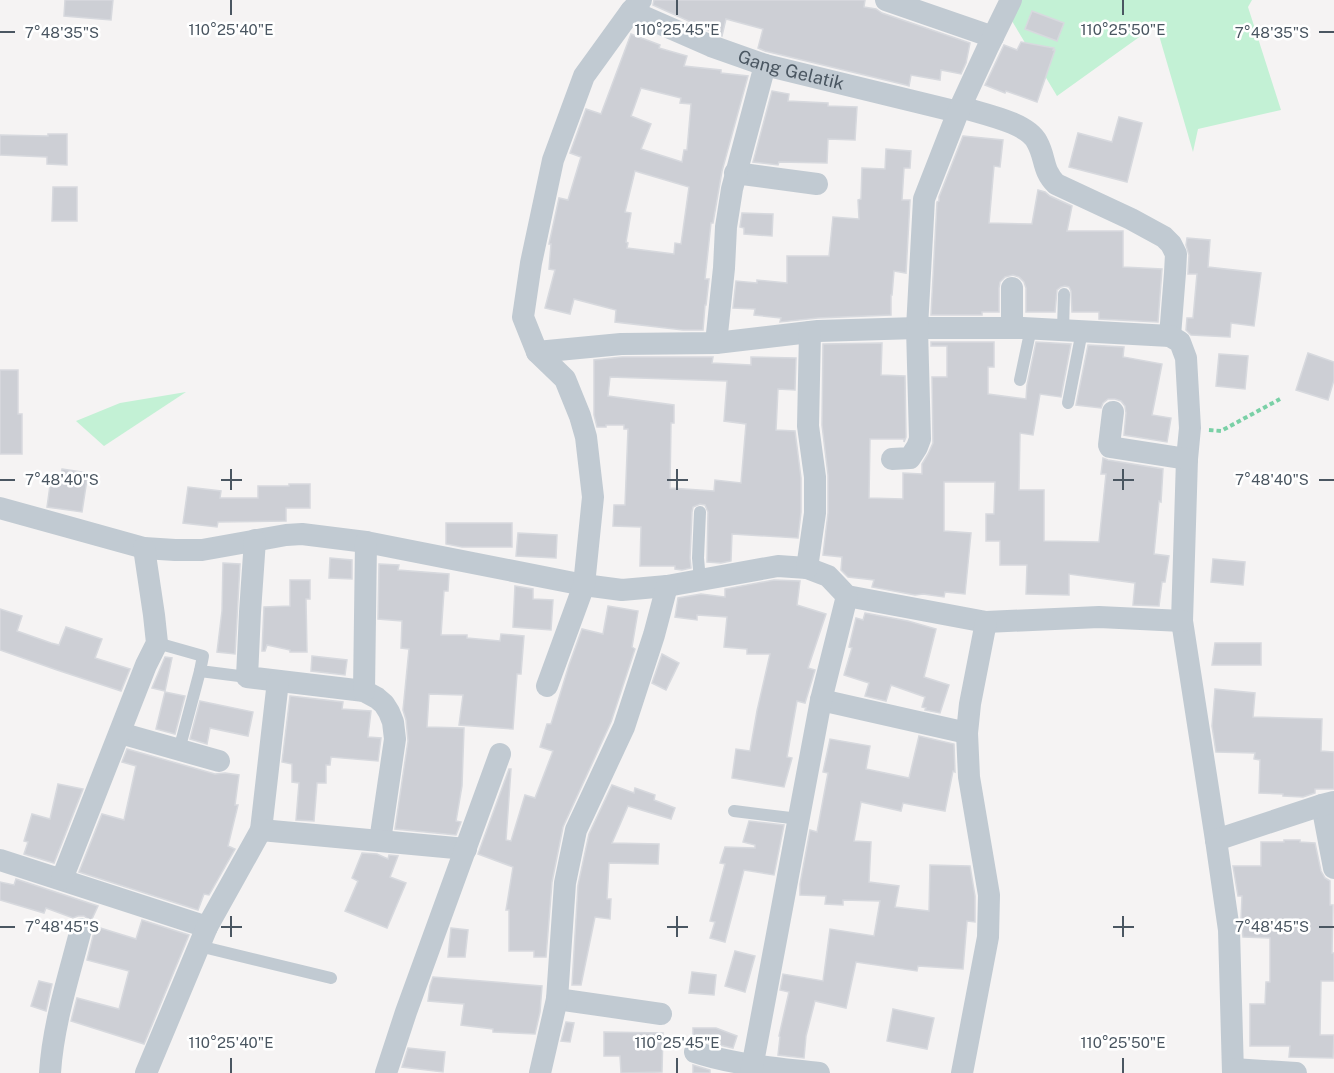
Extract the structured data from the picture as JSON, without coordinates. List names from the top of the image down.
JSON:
{
  "streets": {
    "street": ["Gang Gelatik"]
  },
  "coordinates": [
    "110°25'40\"E",
    "110°25'45\"E",
    "110°25'50\"E",
    "7°48'35\"S",
    "7°48'40\"S",
    "7°48'45\"S"
  ]
}
